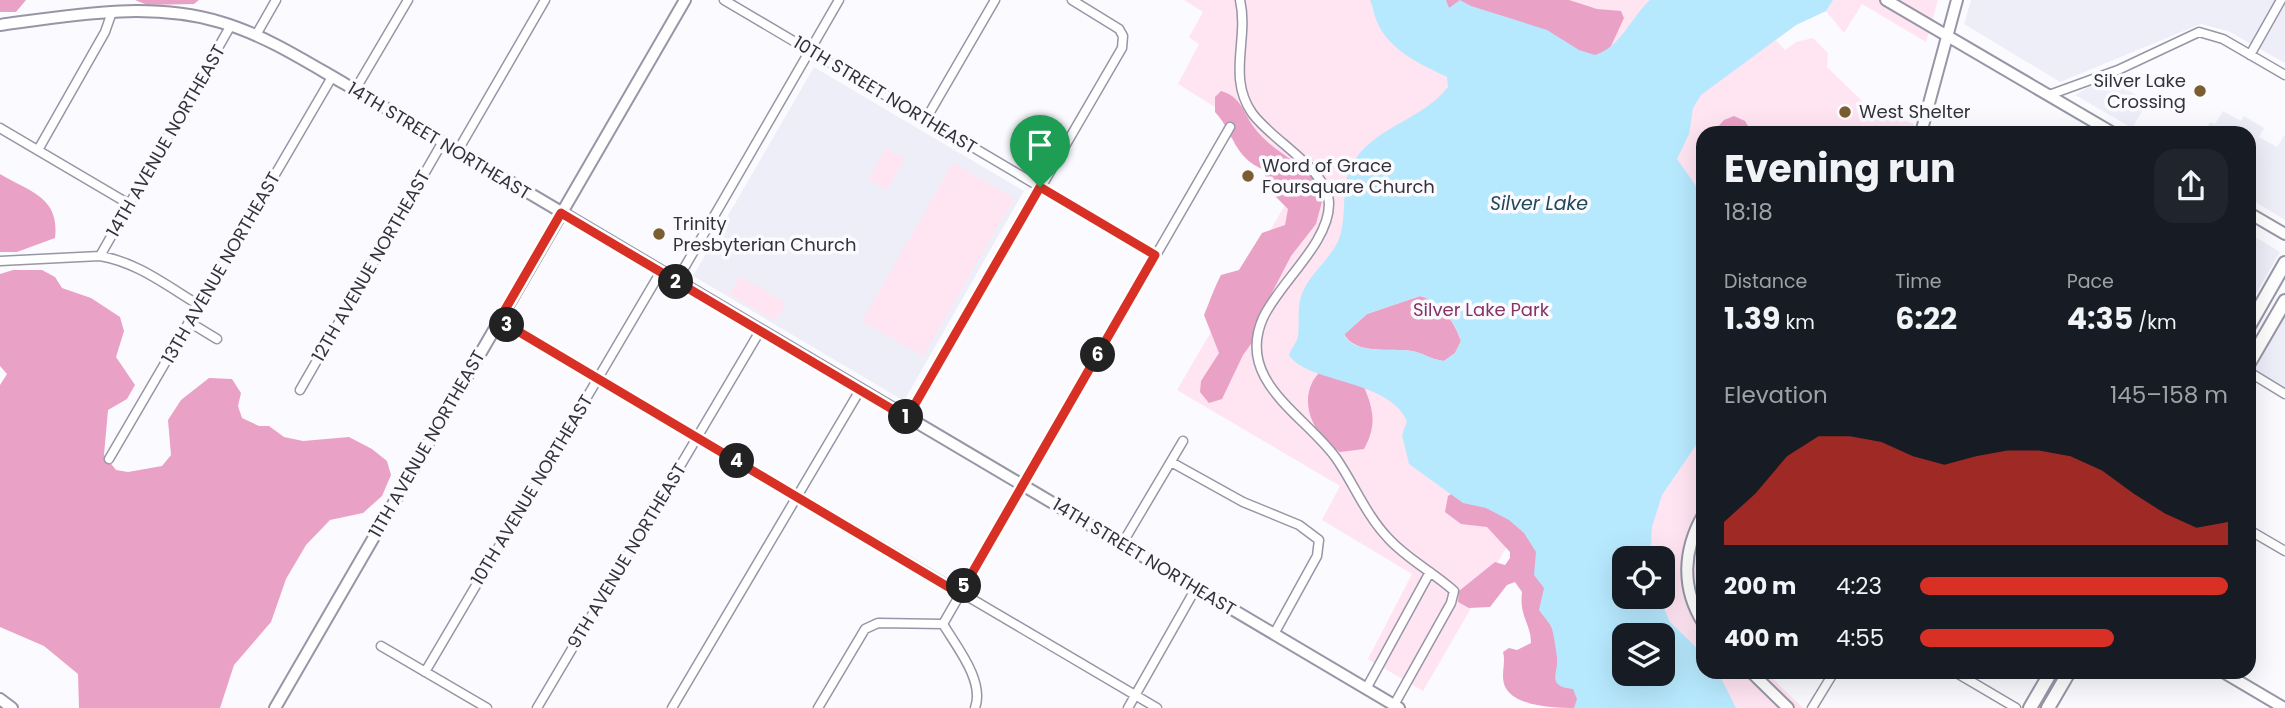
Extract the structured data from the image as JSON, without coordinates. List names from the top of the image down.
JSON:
{
  "streets": {
    "main road": ["14TH STREET NORTHEAST", "11TH AVENUE NORTHEAST"],
    "street": [
      "10TH STREET NORTHEAST",
      "14TH AVENUE NORTHEAST",
      "12TH AVENUE NORTHEAST",
      "13TH AVENUE NORTHEAST",
      "10TH AVENUE NORTHEAST",
      "9TH AVENUE NORTHEAST"
    ]
  },
  "crossings": [
    ["14TH AVENUE NORTHEAST", "14TH STREET NORTHEAST"],
    ["14TH STREET NORTHEAST", "12TH AVENUE NORTHEAST"],
    ["14TH STREET NORTHEAST", "13TH AVENUE NORTHEAST"],
    ["14TH STREET NORTHEAST", "11TH AVENUE NORTHEAST"],
    ["14TH STREET NORTHEAST", "10TH AVENUE NORTHEAST"],
    ["14TH STREET NORTHEAST", "9TH AVENUE NORTHEAST"]
  ],
  "water": ["Silver Lake"],
  "parks": ["Silver Lake Park"],
  "places": [
    "Silver Lake Crossing",
    "West Shelter",
    "Word of Grace Foursquare Church",
    "Trinity Presbyterian Church"
  ],
  "page": {
    "heading": ["Evening run", "18:18"],
    "stats": [
      ["Distance", "1.39 km"],
      ["Time", "6:22"],
      ["Pace", "4:35 /km"]
    ],
    "pins": [
      "2",
      "3",
      "6",
      "1",
      "4",
      "5"
    ],
    "chart": ["Elevation", "145–158 m"],
    "list": [
      {
        "name": "200 m",
        "note": "4:23"
      },
      {
        "name": "400 m",
        "note": "4:55"
      }
    ]
  }
}
